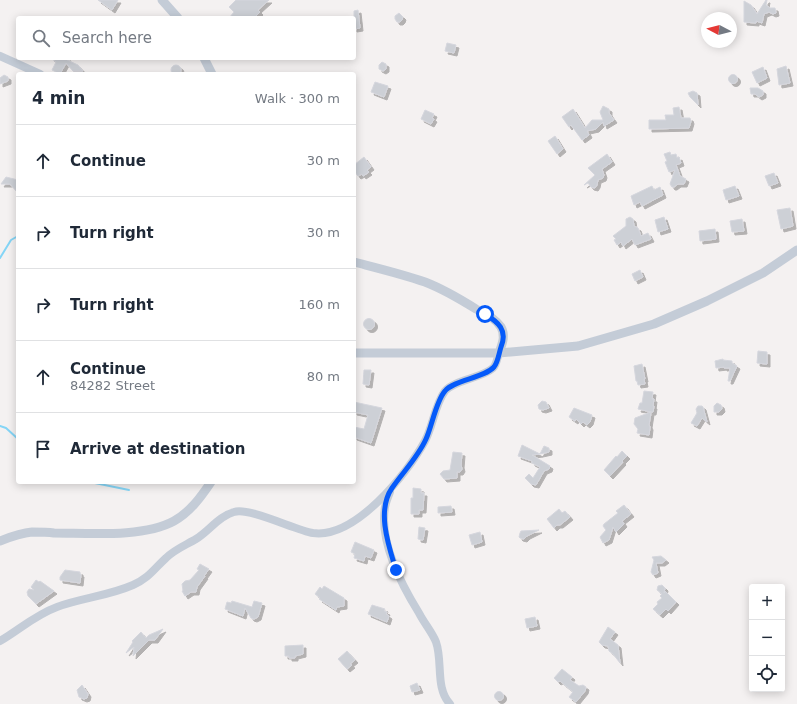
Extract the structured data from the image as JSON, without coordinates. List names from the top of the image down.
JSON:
{
  "north": "left",
  "page": {
    "search": "Search here",
    "heading": ["4 min", "Walk · 300 m"],
    "list": [
      ["Continue", "30 m"],
      ["Turn right", "30 m"],
      ["Turn right", "160 m"],
      ["Continue", "84282 Street", "80 m"],
      "Arrive at destination"
    ],
    "map_buttons": ["+", "−"]
  }
}
